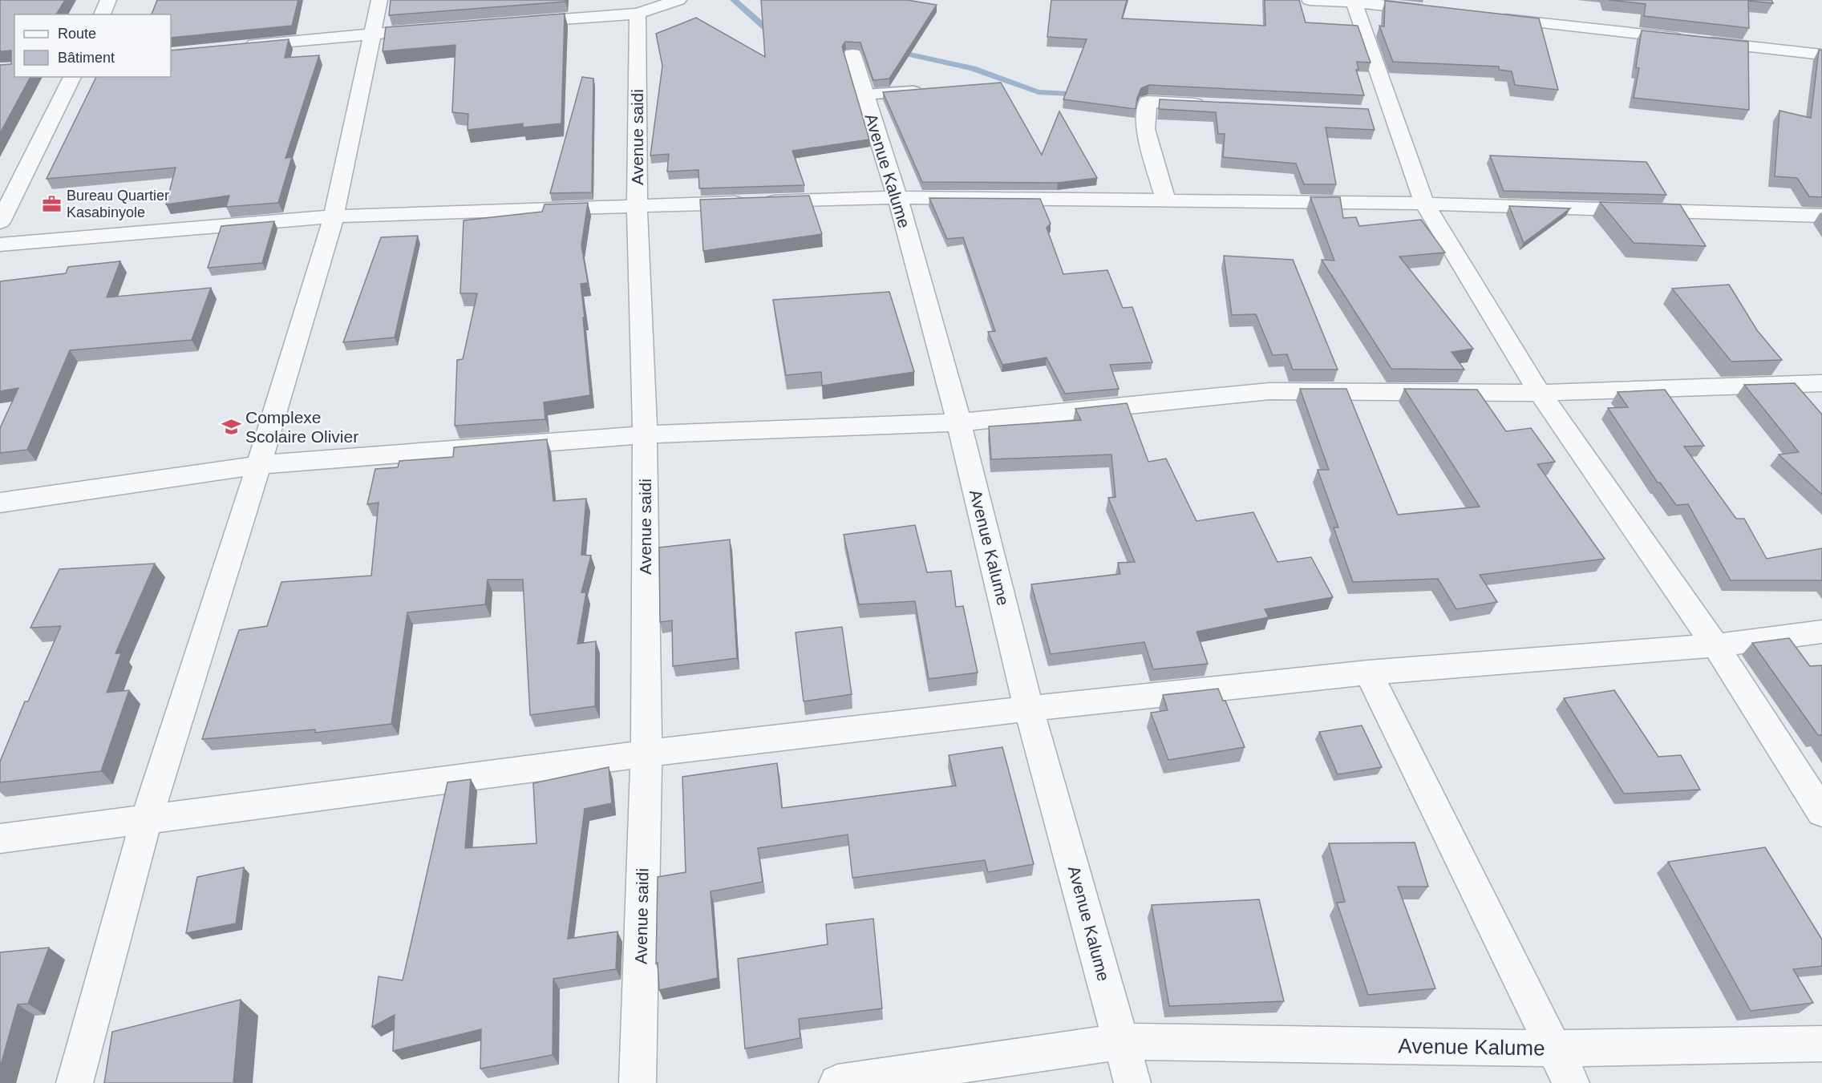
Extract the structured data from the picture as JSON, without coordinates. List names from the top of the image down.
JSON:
{
  "streets": {
    "street": ["Avenue saidi", "Avenue Kalume"]
  },
  "places": {
    "office": ["Bureau Quartier Kasabinyole"],
    "school or university": ["Complexe Scolaire Olivier"]
  },
  "legend": ["Route", "Bâtiment"]
}
